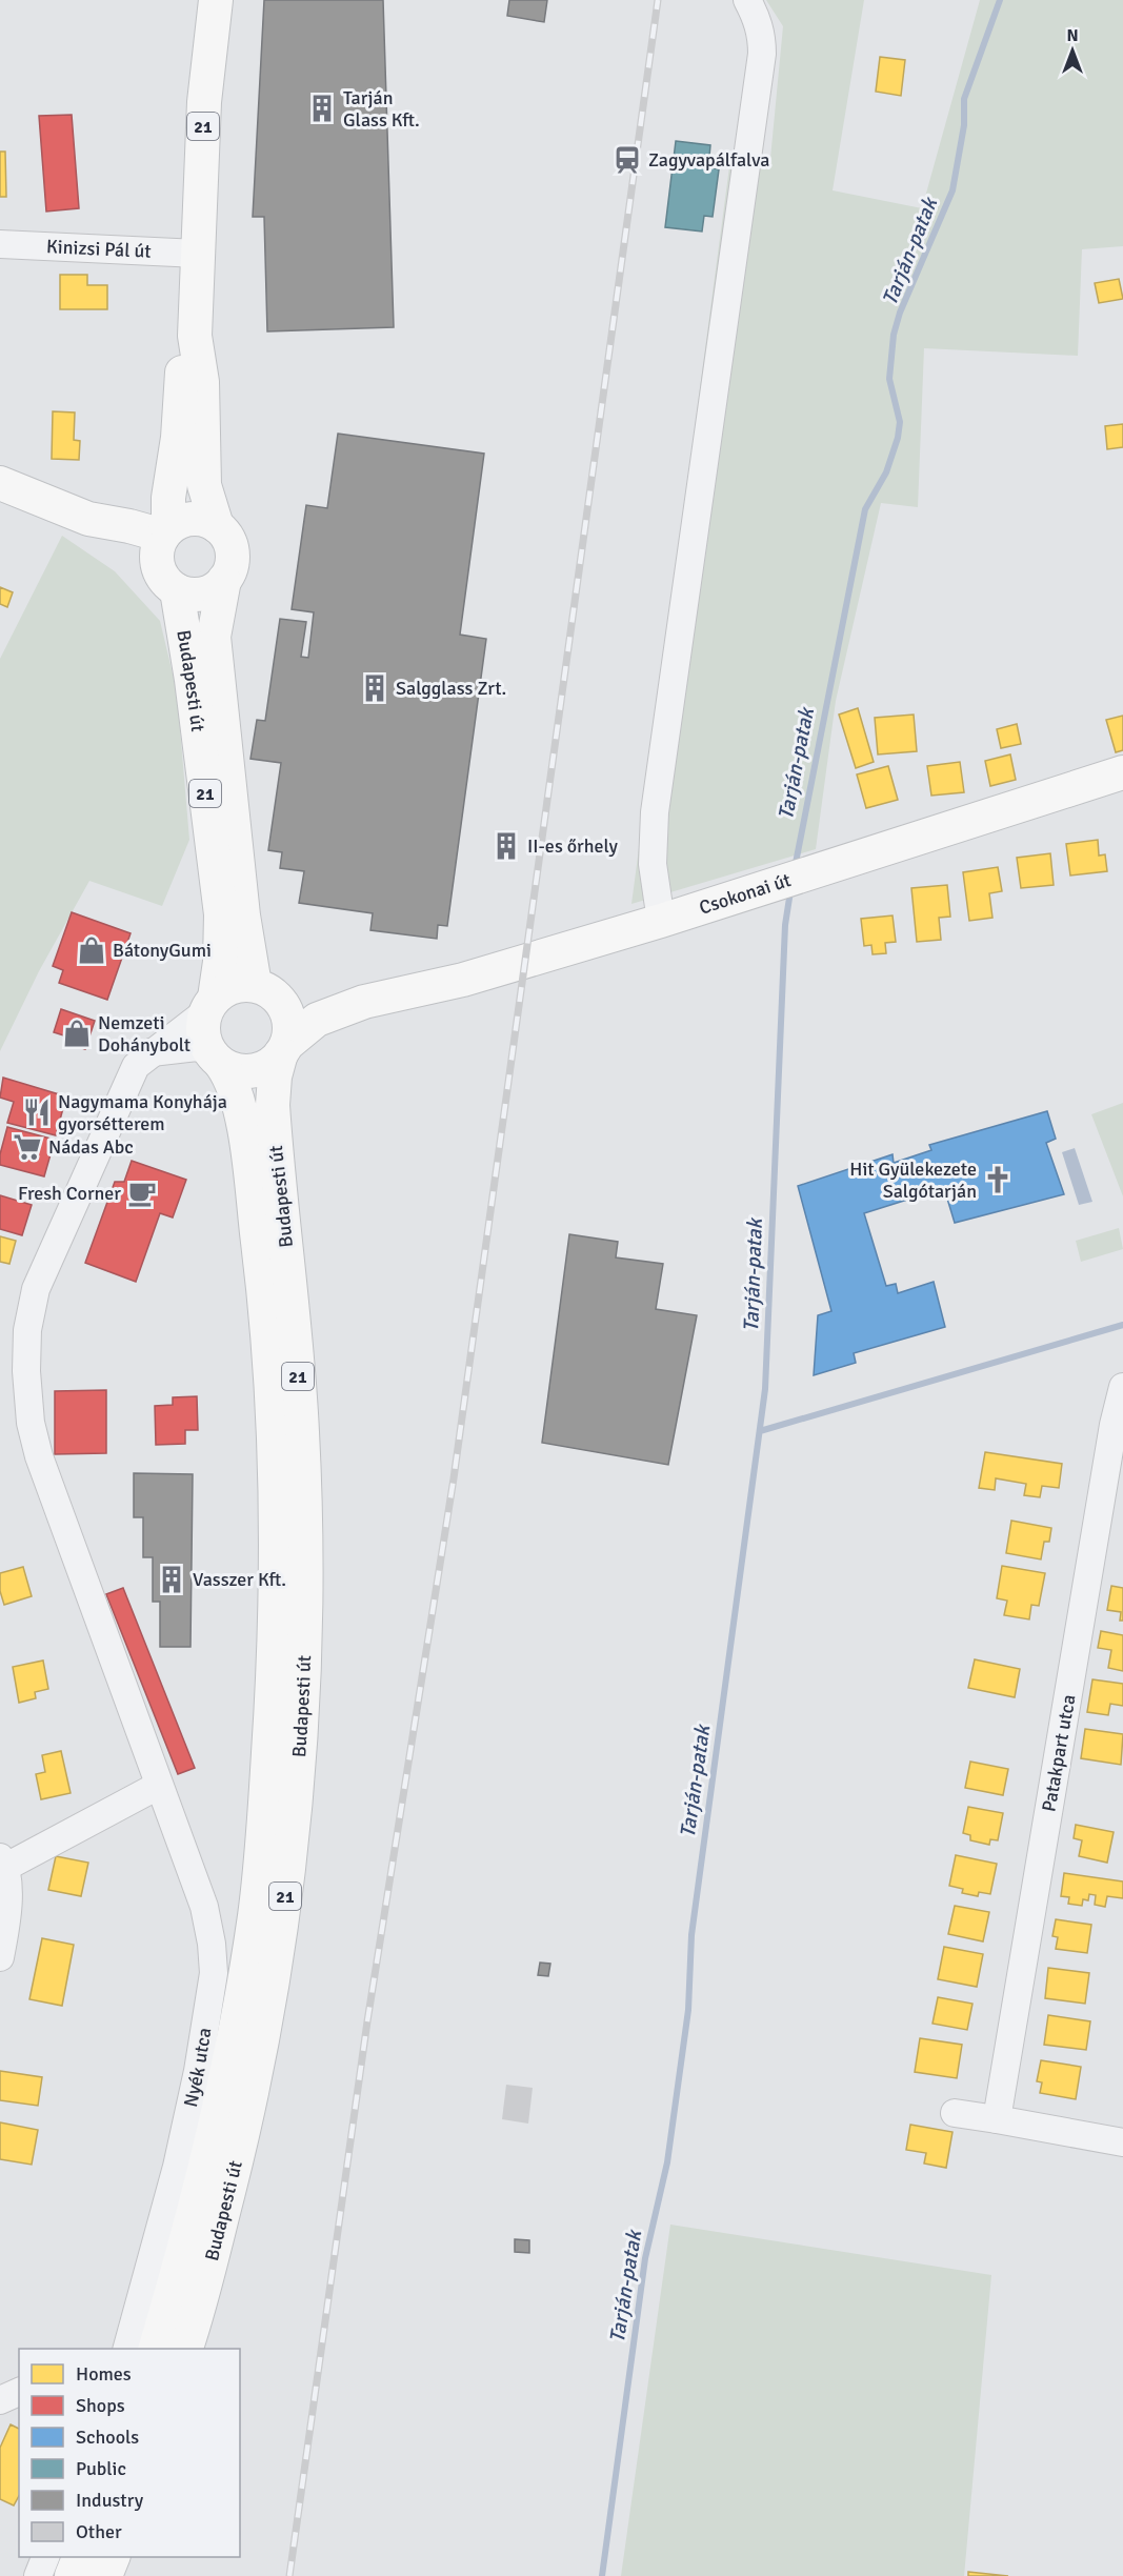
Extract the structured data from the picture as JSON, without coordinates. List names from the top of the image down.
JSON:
{
  "streets": {
    "main road": ["21", "Budapesti út", "Csokonai út"],
    "street": ["Kinizsi Pál út", "Patakpart utca", "Nyék utca"]
  },
  "crossings": [
    ["21", "Budapesti út"],
    ["Kinizsi Pál út", "Budapesti út"]
  ],
  "water": ["Tarján-patak"],
  "places": {
    "building": [
      "Tarján Glass Kft.",
      "Salgglass Zrt.",
      "II-es őrhely",
      "Vasszer Kft."
    ],
    "station": ["Zagyvapálfalva"],
    "shop": ["BátonyGumi", "Nemzeti Dohánybolt"],
    "restaurant": ["Nagymama Konyhája gyorsétterem"],
    "supermarket": ["Nádas Abc"],
    "church": ["Hit Gyülekezete Salgótarján"],
    "cafe": ["Fresh Corner"]
  },
  "legend": [
    "Homes",
    "Shops",
    "Schools",
    "Public",
    "Industry",
    "Other"
  ],
  "north": "top"
}
